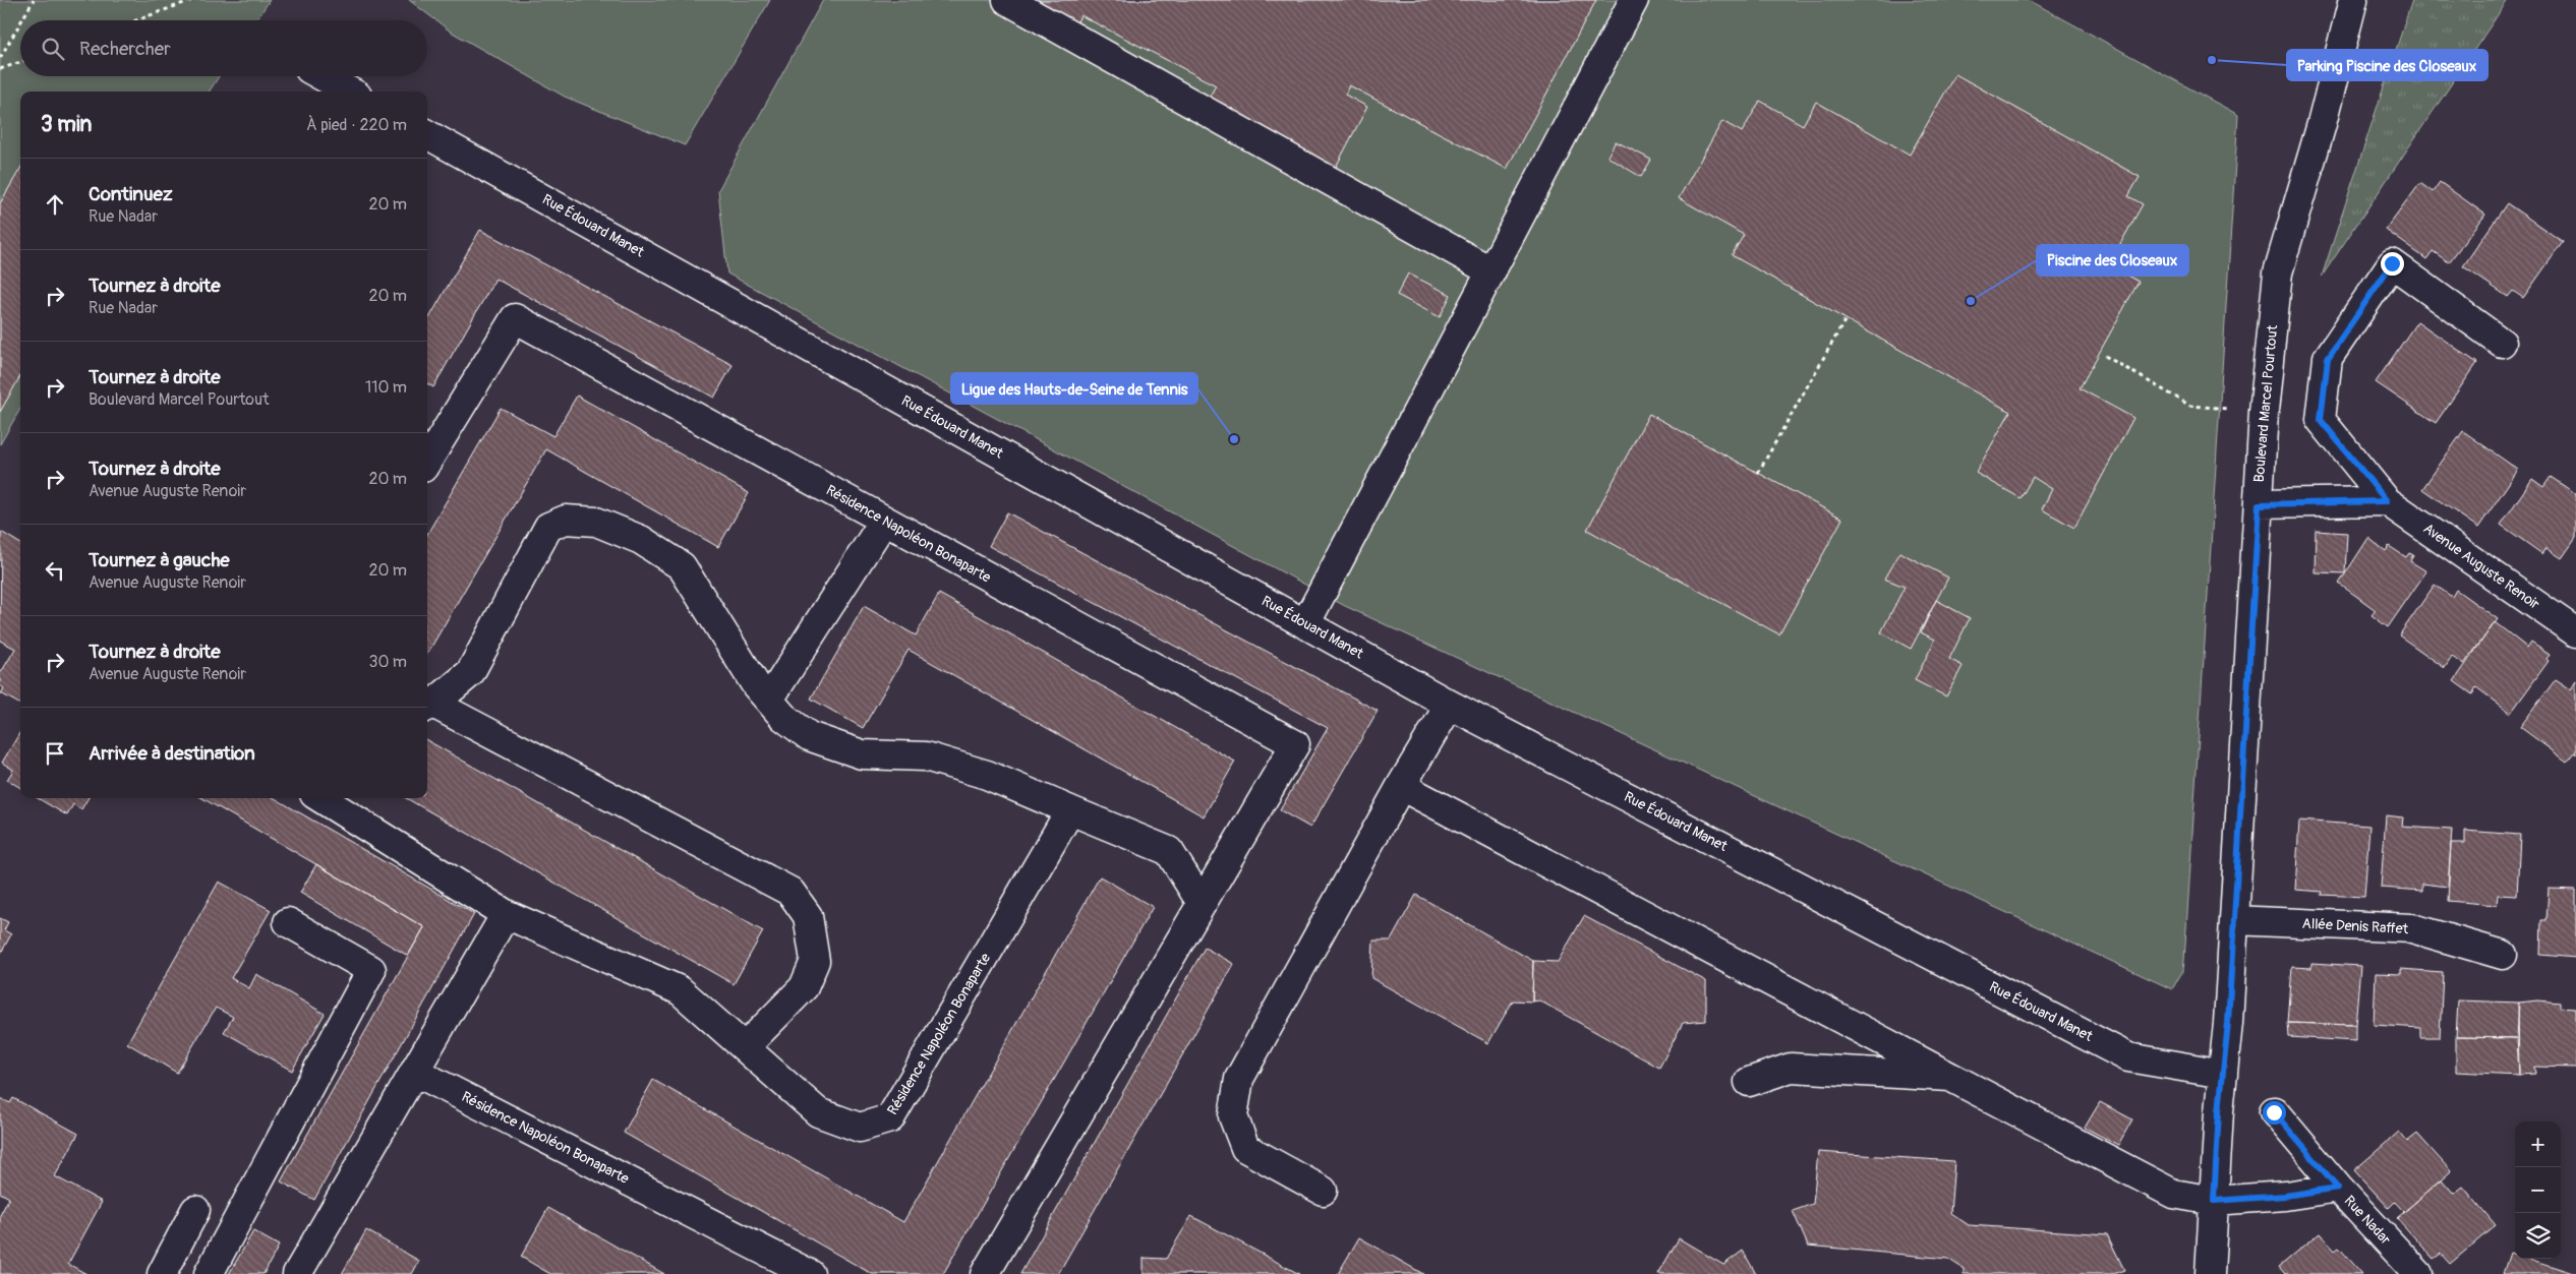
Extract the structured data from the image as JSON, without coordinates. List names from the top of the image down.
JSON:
{
  "streets": {
    "street": [
      "Rue Édouard Manet",
      "Boulevard Marcel Pourtout",
      "Résidence Napoléon Bonaparte",
      "Avenue Auguste Renoir",
      "Allée Denis Raffet",
      "Rue Nadar"
    ]
  },
  "crossings": [
    ["Rue Édouard Manet", "Boulevard Marcel Pourtout"],
    ["Boulevard Marcel Pourtout", "Allée Denis Raffet"],
    ["Boulevard Marcel Pourtout", "Rue Nadar"]
  ],
  "places": ["Parking Piscine des Closeaux", "Piscine des Closeaux", "Ligue des Hauts-de-Seine de Tennis"],
  "page": {
    "search": "Rechercher",
    "heading": ["3 min", "À pied · 220 m"],
    "list": [
      ["Continuez", "Rue Nadar", "20 m"],
      ["Tournez à droite", "Rue Nadar", "20 m"],
      ["Tournez à droite", "Boulevard Marcel Pourtout", "110 m"],
      ["Tournez à droite", "Avenue Auguste Renoir", "20 m"],
      ["Tournez à gauche", "Avenue Auguste Renoir", "20 m"],
      ["Tournez à droite", "Avenue Auguste Renoir", "30 m"],
      "Arrivée à destination"
    ],
    "map_buttons": ["+", "−"]
  }
}
